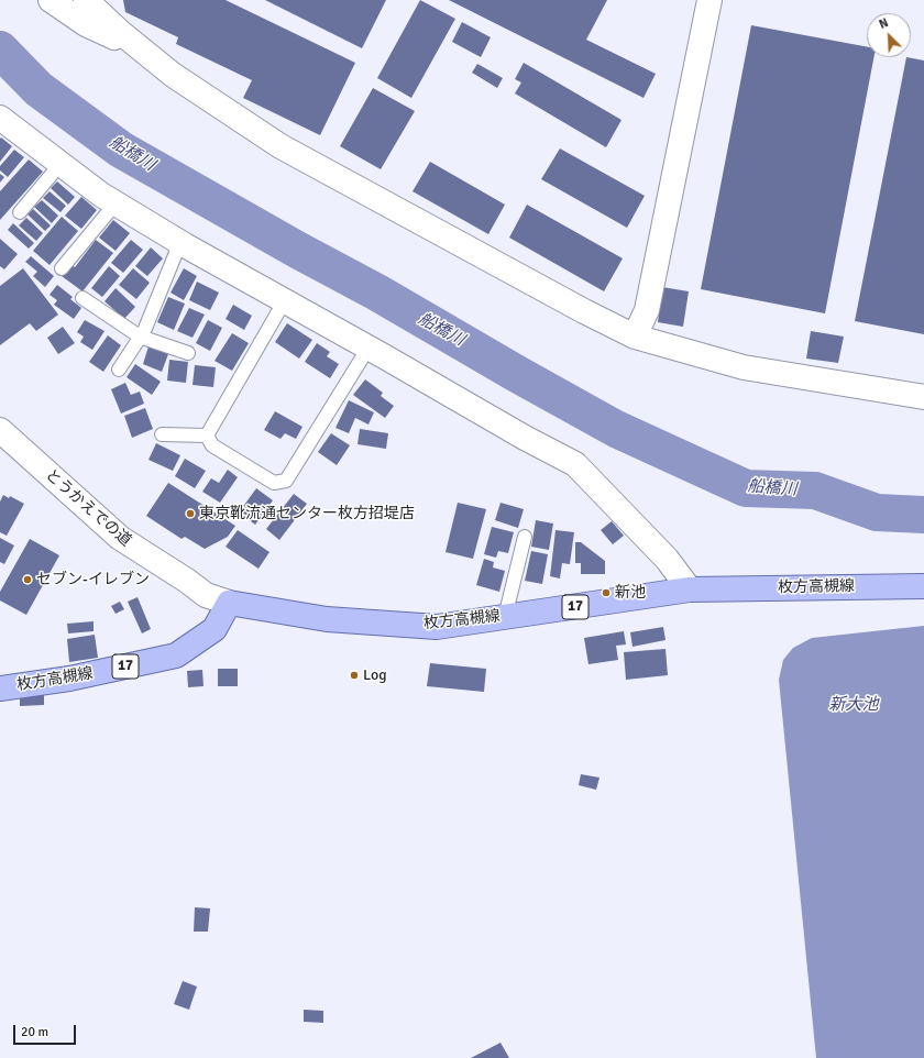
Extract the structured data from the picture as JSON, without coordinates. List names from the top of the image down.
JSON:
{
  "streets": {
    "main road": ["枚方高槻線", "17"],
    "street": ["とうかえでの道"]
  },
  "crossings": [
    ["とうかえでの道", "枚方高槻線"]
  ],
  "water": ["船橋川", "新大池"],
  "places": [
    "東京靴流通センター枚方招堤店",
    "セブン-イレブン",
    "新池",
    "Log"
  ],
  "scale_bar": "20 m",
  "north": "top left"
}
